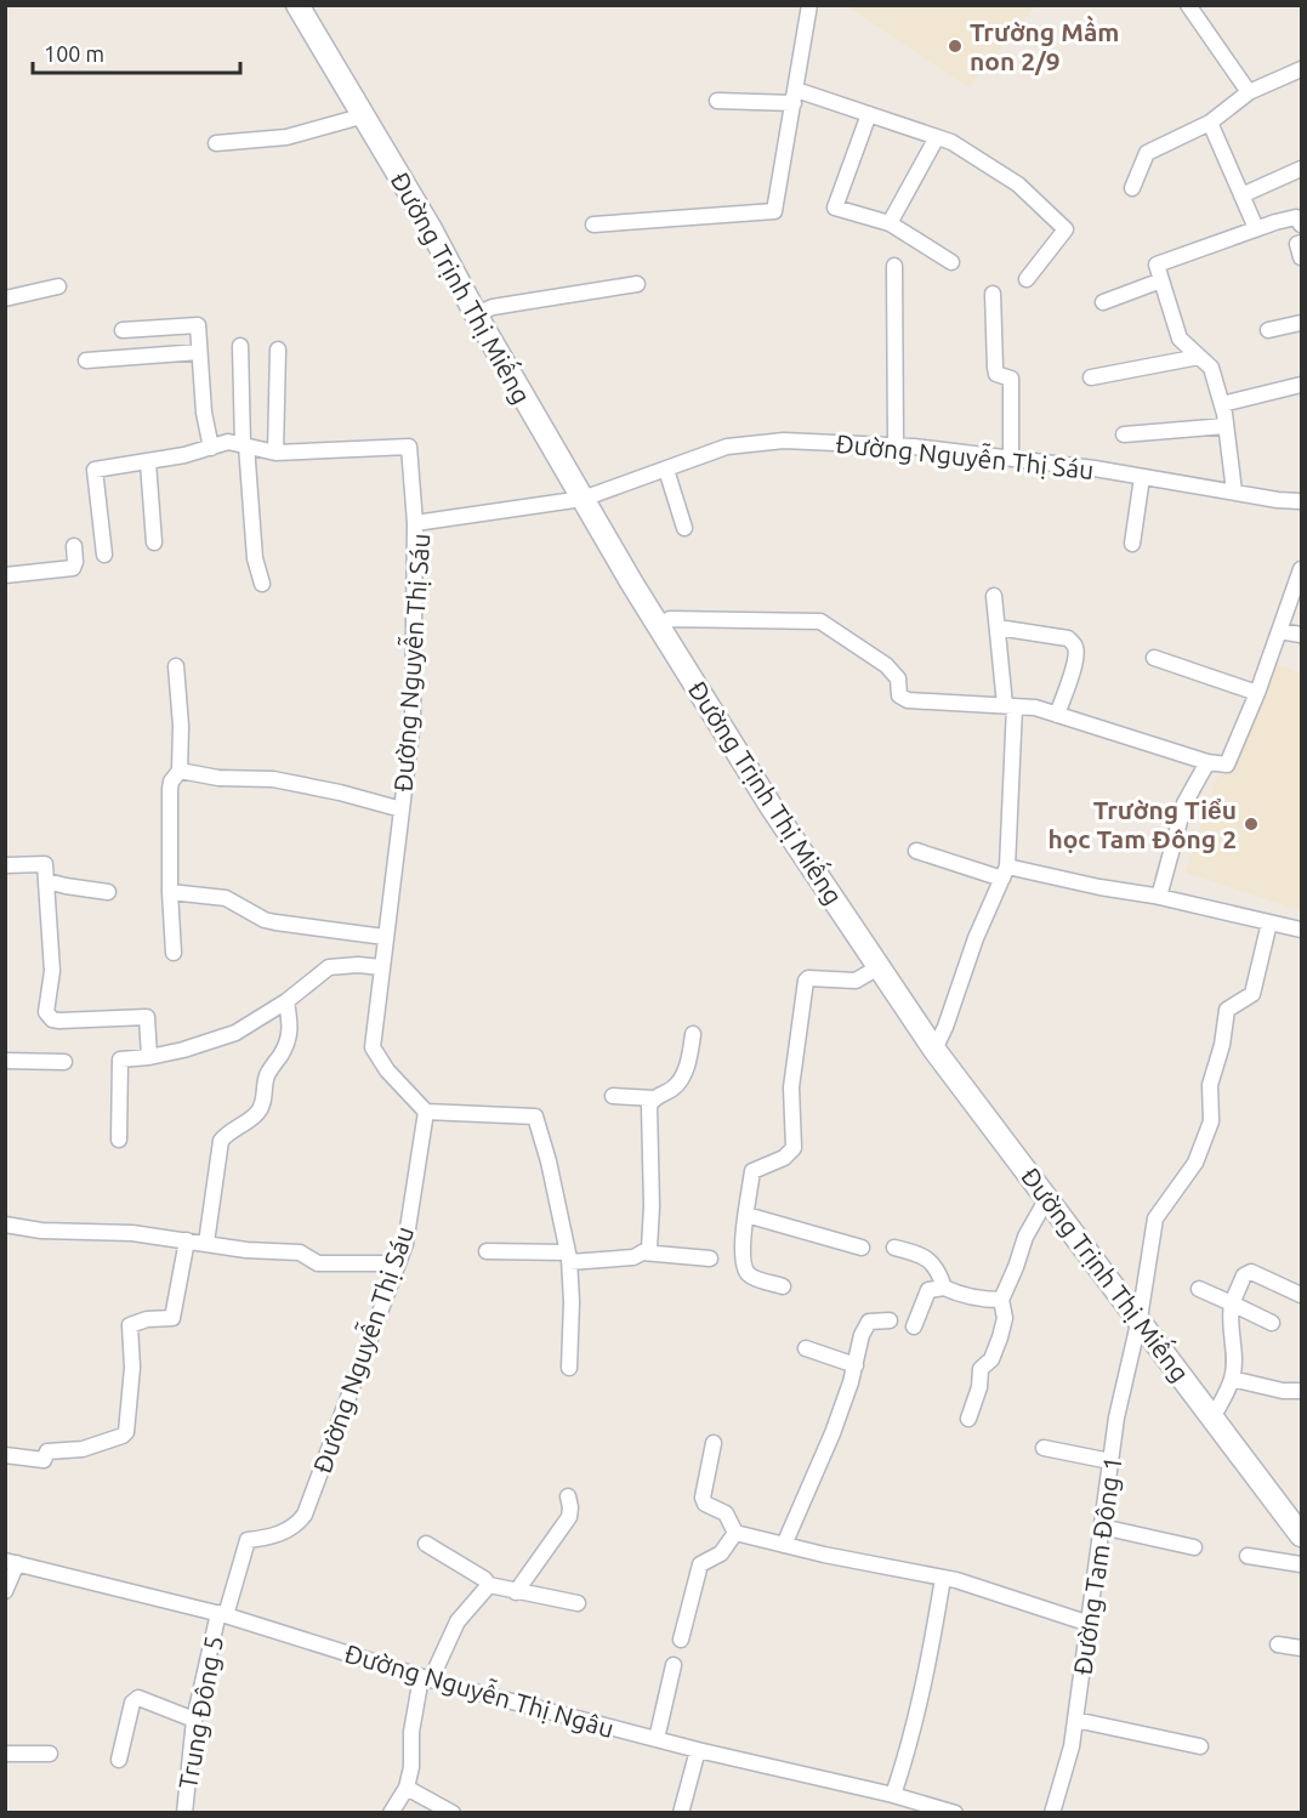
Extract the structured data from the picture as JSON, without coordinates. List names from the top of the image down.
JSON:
{
  "streets": {
    "main road": ["Đường Trịnh Thị Miếng"],
    "street": [
      "Đường Nguyễn Thị Sáu",
      "Đường Tam Đông 1",
      "Đường Nguyễn Thị Ngâu",
      "Trung Đông 5"
    ]
  },
  "crossings": [
    ["Đường Trịnh Thị Miếng", "Đường Nguyễn Thị Sáu"],
    ["Đường Trịnh Thị Miếng", "Đường Tam Đông 1"],
    ["Đường Nguyễn Thị Sáu", "Đường Nguyễn Thị Ngâu"],
    ["Đường Nguyễn Thị Sáu", "Trung Đông 5"],
    ["Đường Nguyễn Thị Ngâu", "Trung Đông 5"]
  ],
  "places": ["Trường Mầm non 2/9", "Trường Tiểu học Tam Đông 2"],
  "scale_bar": "100 m"
}
